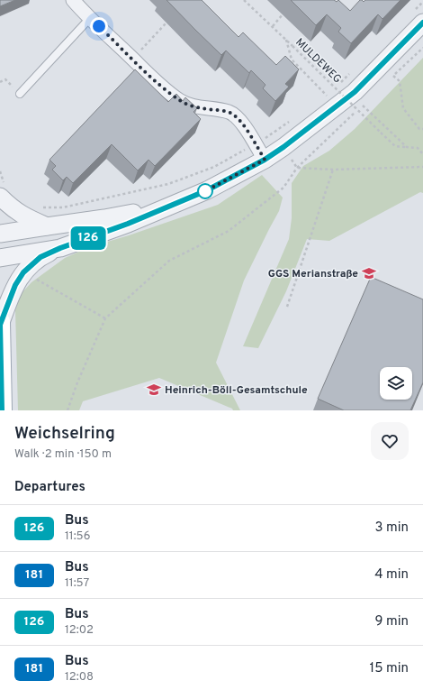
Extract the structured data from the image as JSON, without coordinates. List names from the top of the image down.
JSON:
{
  "streets": {
    "path": ["MULDEWEG"]
  },
  "places": {
    "school or university": ["GGS Merianstraße", "Heinrich-Böll-Gesamtschule"]
  },
  "lines": ["bus line 126"],
  "page": {
    "on_map": "126",
    "heading": [
      ["Weichselring", "Walk · 2 min · 150 m"],
      "Departures"
    ],
    "list": [
      {
        "mark": "126",
        "name": "Bus",
        "note": "11:56",
        "value": "3 min"
      },
      {
        "mark": "181",
        "name": "Bus",
        "note": "11:57",
        "value": "4 min"
      },
      {
        "mark": "126",
        "name": "Bus",
        "note": "12:02",
        "value": "9 min"
      },
      {
        "mark": "181",
        "name": "Bus",
        "note": "12:08",
        "value": "15 min"
      }
    ]
  }
}
